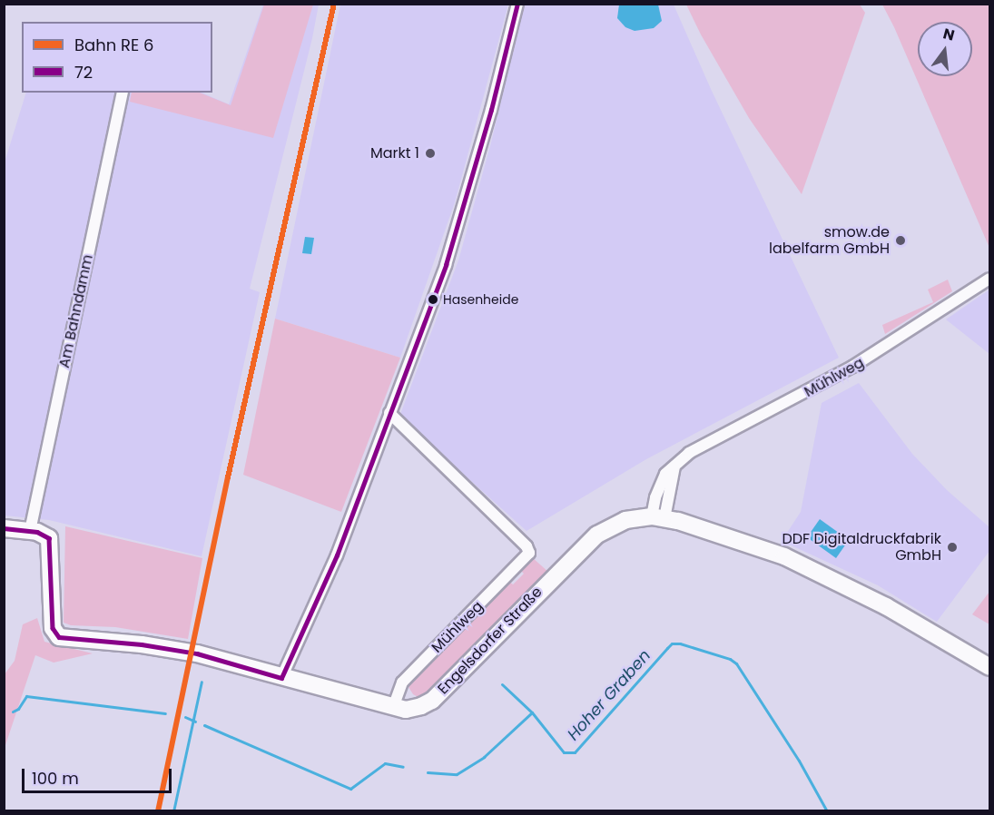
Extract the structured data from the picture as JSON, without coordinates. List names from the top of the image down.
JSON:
{
  "streets": {
    "main road": ["Engelsdorfer Straße"],
    "street": ["Am Bahndamm", "Mühlweg"]
  },
  "crossings": [
    ["Am Bahndamm", "Engelsdorfer Straße"],
    ["Mühlweg", "Engelsdorfer Straße"]
  ],
  "water": ["Hoher Graben"],
  "places": [
    "Markt 1",
    "smow.de labelfarm GmbH",
    "Hasenheide",
    "DDF Digitaldruckfabrik GmbH"
  ],
  "lines": ["transit line 72"],
  "legend": ["Bahn RE 6", "72"],
  "scale_bar": "100 m",
  "north": "top"
}
